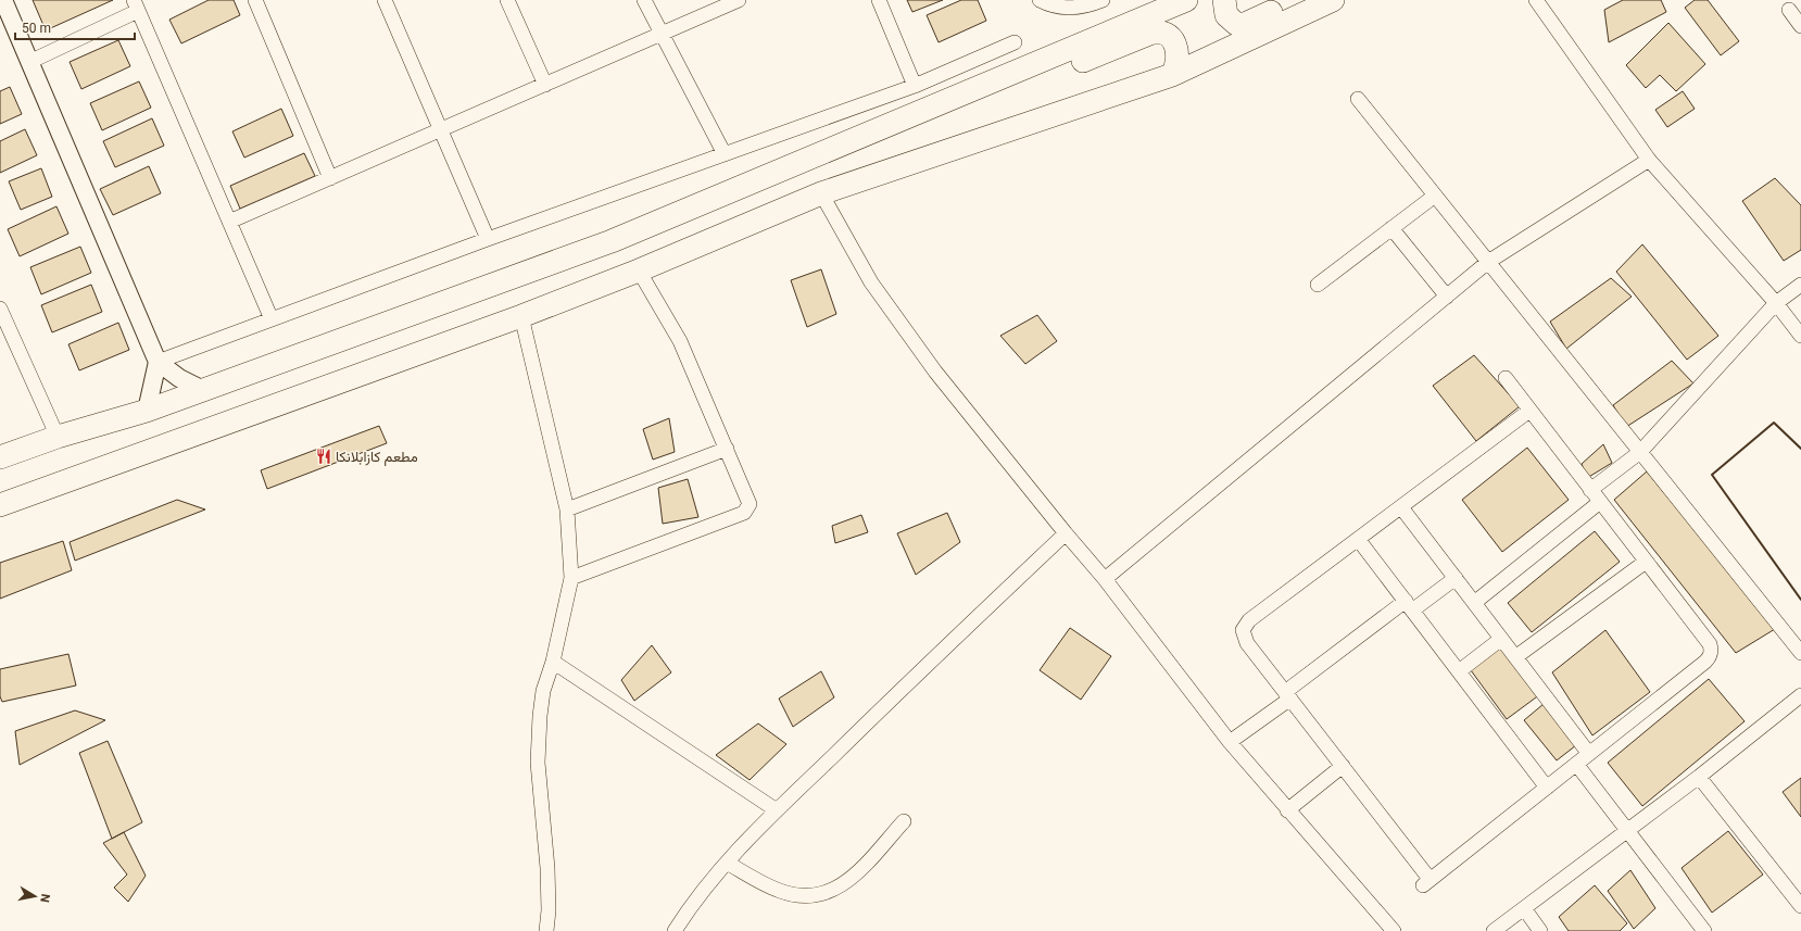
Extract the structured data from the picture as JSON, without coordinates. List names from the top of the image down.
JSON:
{
  "places": {
    "restaurant": ["مطعم كازابلانكا"]
  },
  "scale_bar": "50 m",
  "north": "right"
}
